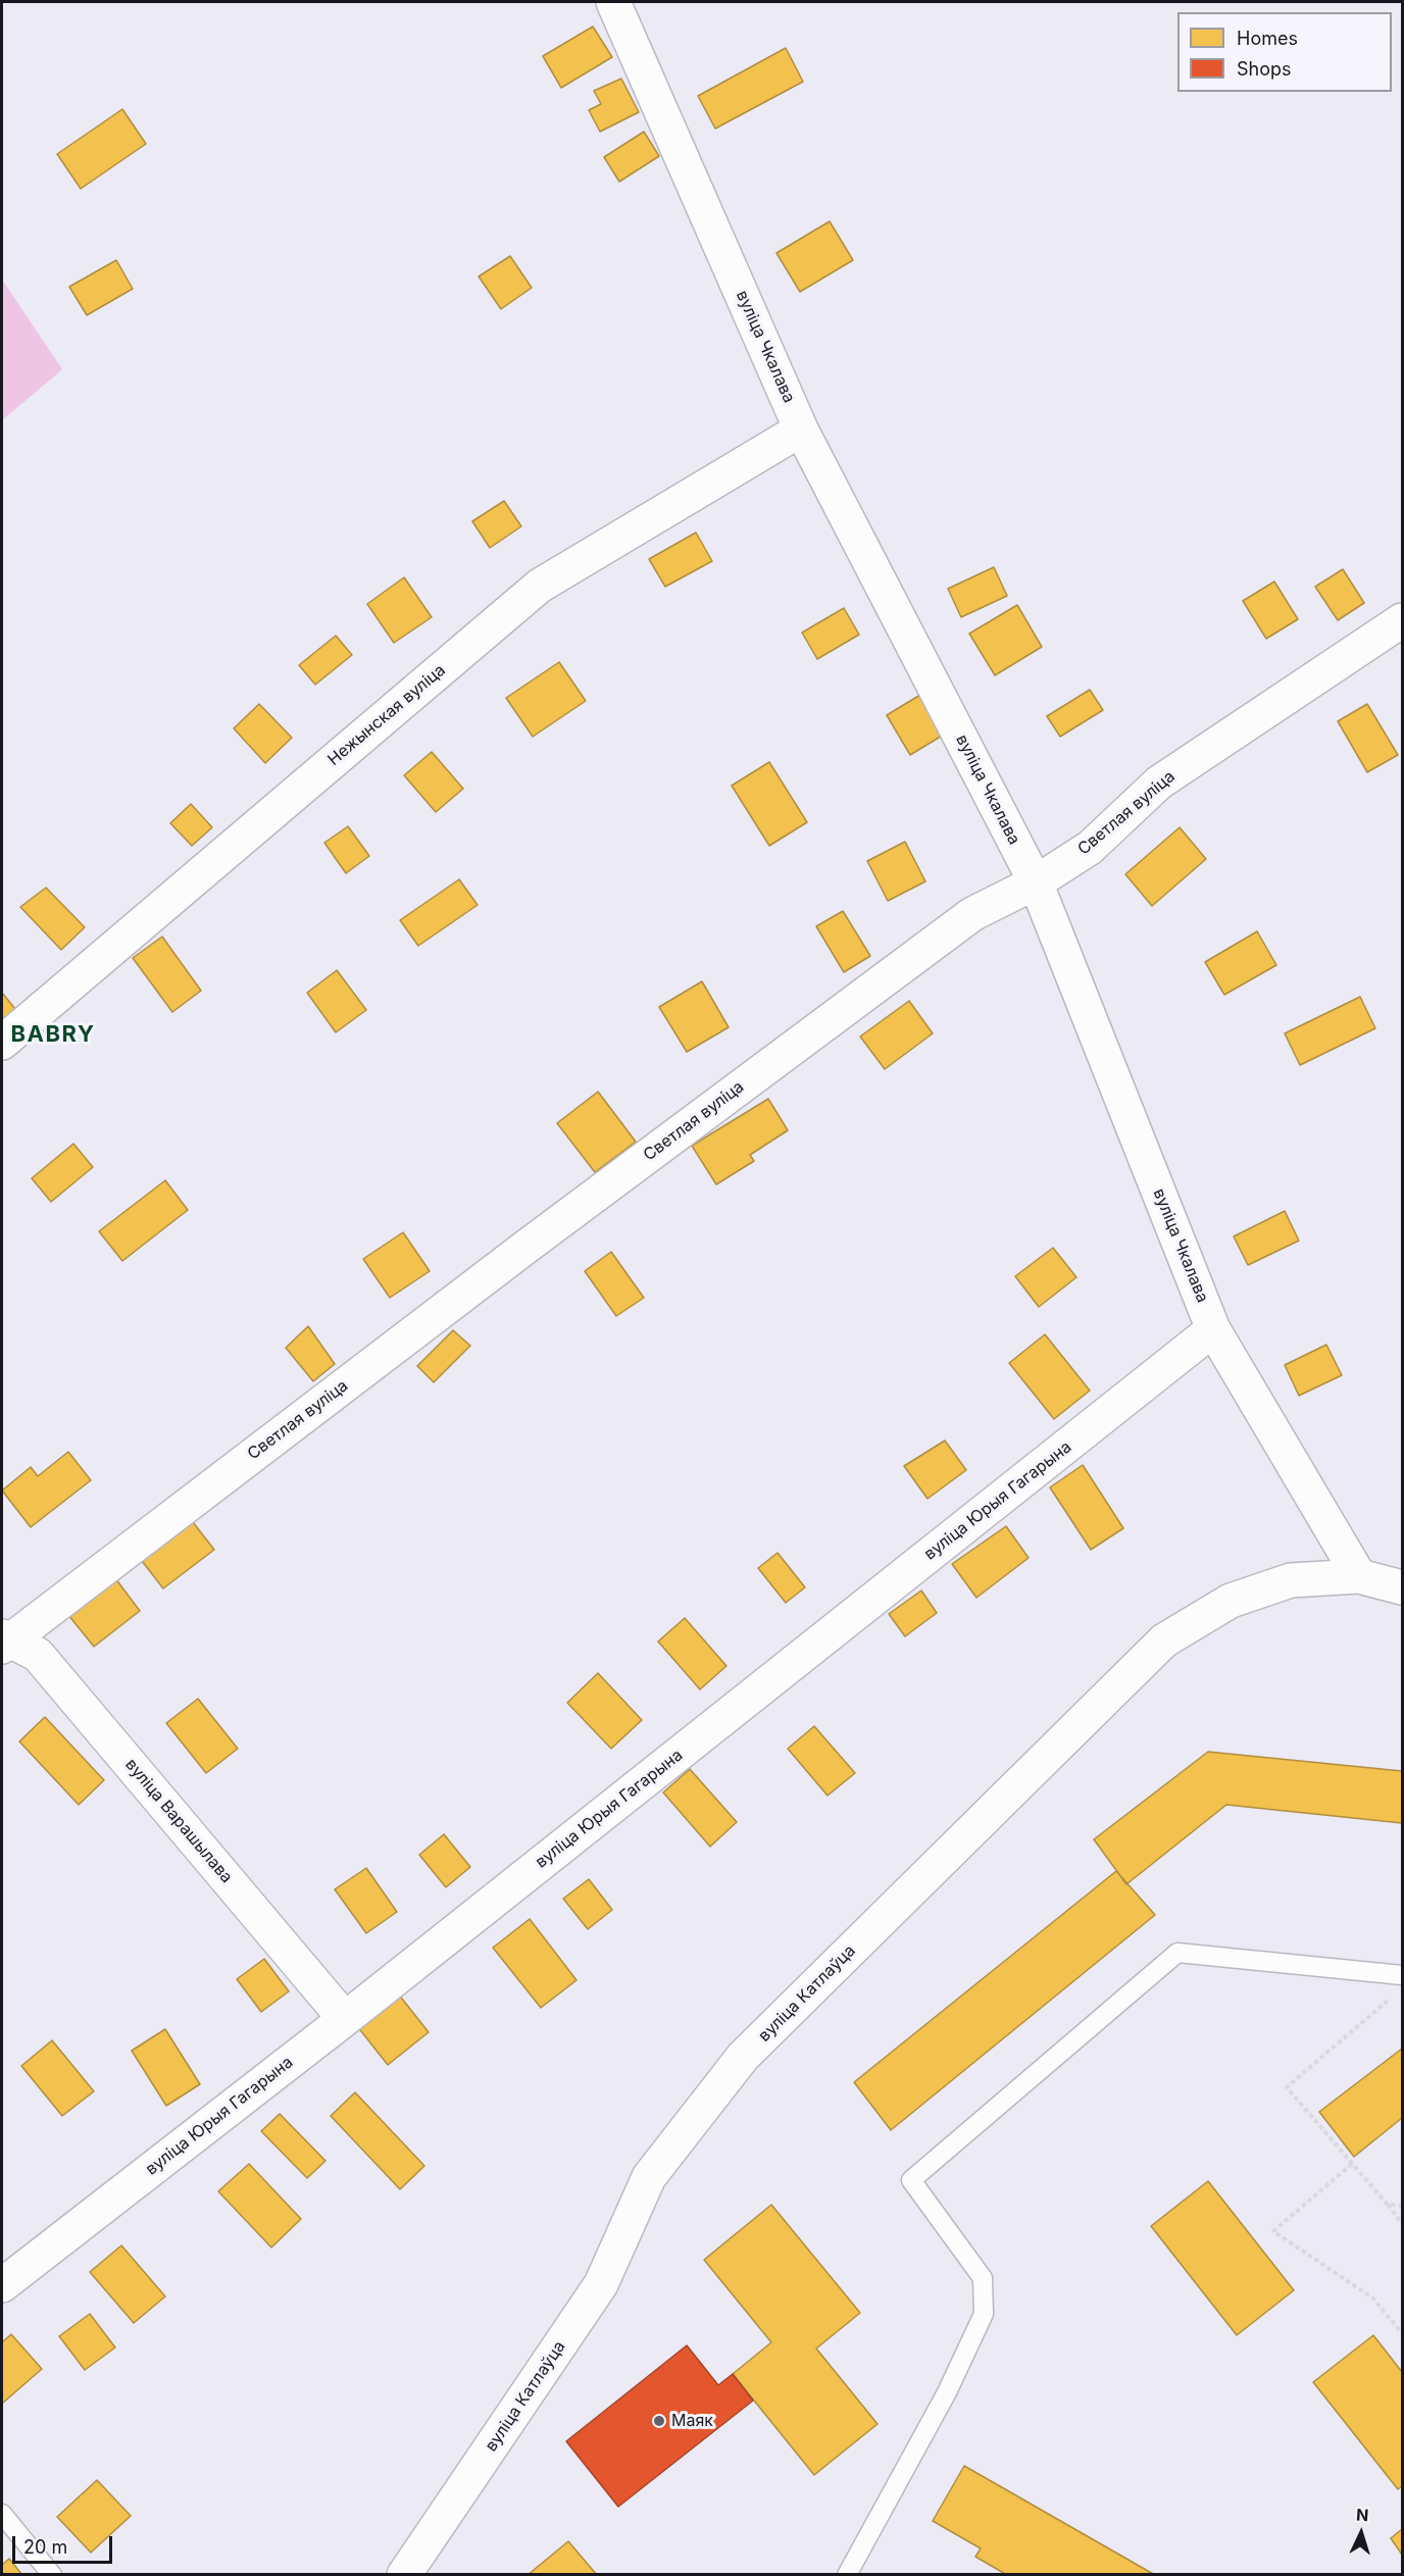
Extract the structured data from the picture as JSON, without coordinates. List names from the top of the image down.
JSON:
{
  "streets": {
    "street": [
      "вуліца Чкалава",
      "Нежынская вуліца",
      "Светлая вуліца",
      "вуліца Юрыя Гагарына",
      "вуліца Варашылава",
      "вуліца Катлаўца"
    ]
  },
  "crossings": [
    ["вуліца Чкалава", "Нежынская вуліца"],
    ["вуліца Чкалава", "Светлая вуліца"],
    ["вуліца Чкалава", "вуліца Юрыя Гагарына"],
    ["вуліца Чкалава", "вуліца Катлаўца"],
    ["Светлая вуліца", "вуліца Варашылава"],
    ["вуліца Юрыя Гагарына", "вуліца Варашылава"]
  ],
  "districts": ["BABRY"],
  "places": ["Маяк"],
  "legend": ["Homes", "Shops"],
  "scale_bar": "20 m",
  "north": "top"
}
